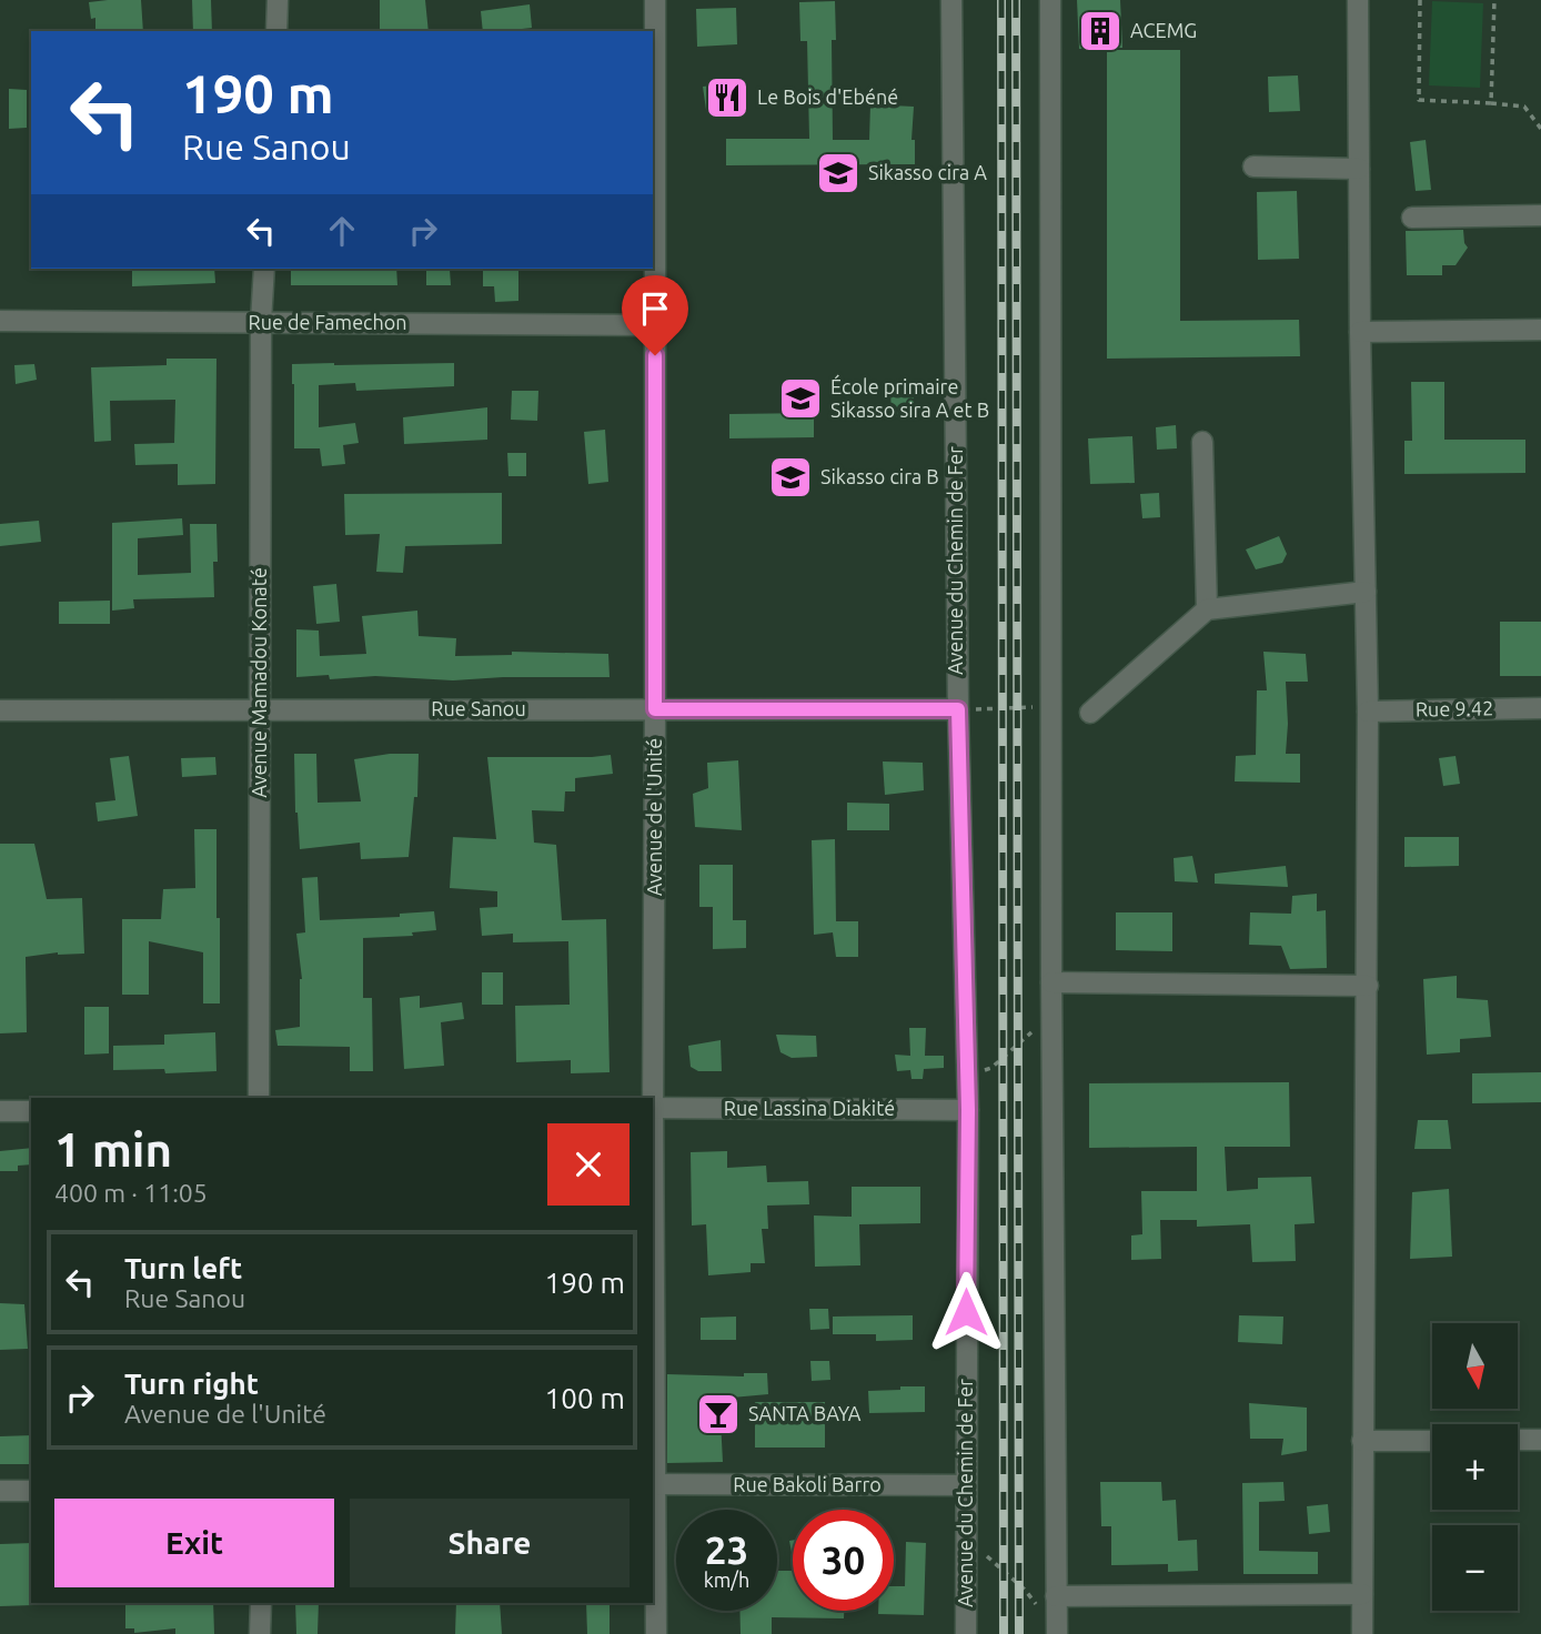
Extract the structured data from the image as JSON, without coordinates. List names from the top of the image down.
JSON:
{
  "streets": {
    "street": [
      "Rue de Famechon",
      "Avenue du Chemin de Fer",
      "Avenue Mamadou Konaté",
      "Rue Sanou",
      "Rue 9.42",
      "Avenue de l'Unité",
      "Rue Lassina Diakité",
      "Rue Bakoli Barro"
    ]
  },
  "crossings": [
    ["Rue de Famechon", "Avenue Mamadou Konaté"],
    ["Rue de Famechon", "Avenue de l'Unité"],
    ["Avenue du Chemin de Fer", "Rue Sanou"],
    ["Avenue du Chemin de Fer", "Rue Lassina Diakité"],
    ["Avenue du Chemin de Fer", "Rue Bakoli Barro"],
    ["Avenue Mamadou Konaté", "Rue Sanou"],
    ["Rue Sanou", "Avenue de l'Unité"],
    ["Avenue de l'Unité", "Rue Bakoli Barro"]
  ],
  "places": {
    "building": ["ACEMG"],
    "restaurant": ["Le Bois d'Ebéné"],
    "school or university": ["Sikasso cira A", "École primaire Sikasso sira A et B", "Sikasso cira B"],
    "bar": ["SANTA BAYA"]
  },
  "north": "bottom",
  "page": {
    "turn": ["190 m", "Rue Sanou"],
    "heading": ["1 min", "400 m · 11:05"],
    "list": [
      {
        "name": "Turn left",
        "note": "Rue Sanou",
        "value": "190 m"
      },
      {
        "name": "Turn right",
        "note": "Avenue de l'Unité",
        "value": "100 m"
      }
    ],
    "map_buttons": ["+", "−"],
    "buttons": ["Exit", "Share"],
    "speed": "23 km/h",
    "limit": "30"
  }
}
